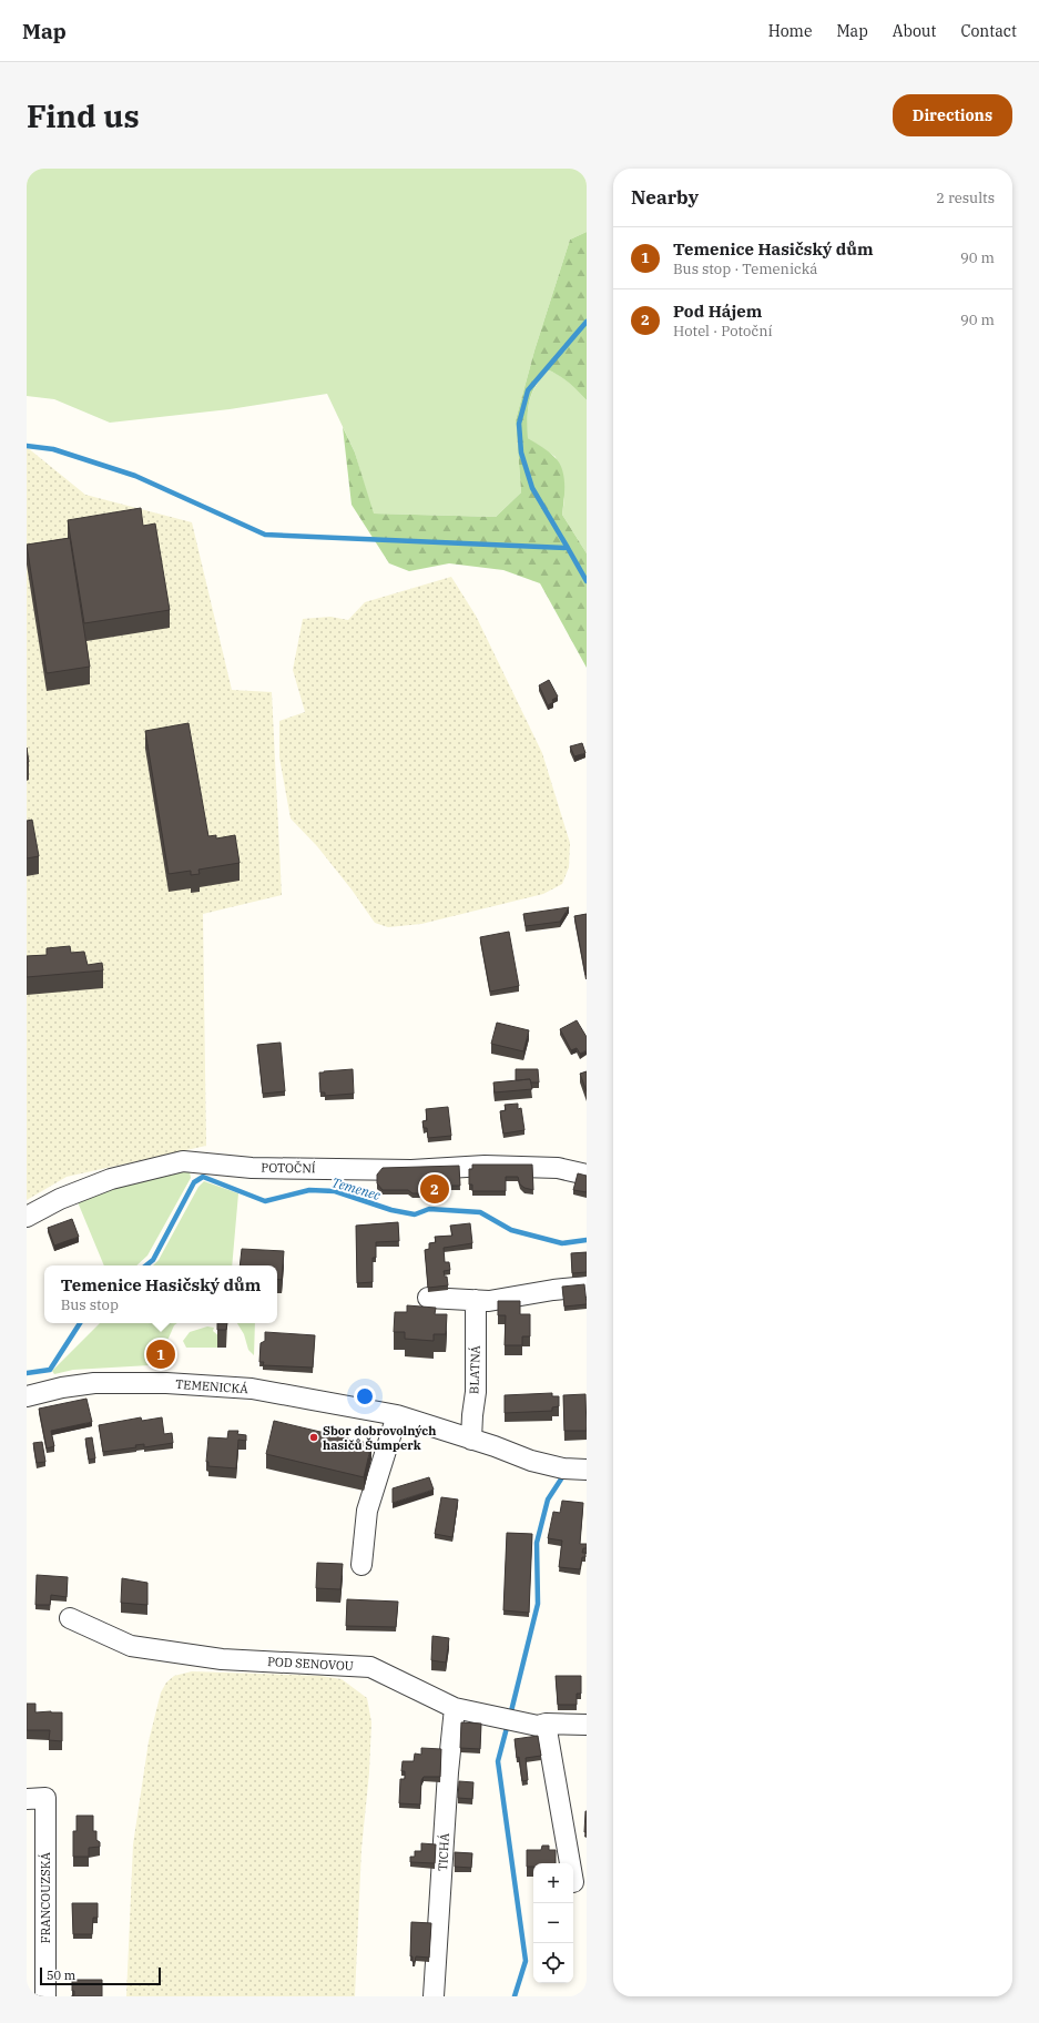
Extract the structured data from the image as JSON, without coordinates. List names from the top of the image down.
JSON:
{
  "streets": {
    "street": [
      "POTOČNÍ",
      "BLATNÁ",
      "TEMENICKÁ",
      "POD SENOVOU",
      "TICHÁ",
      "FRANCOUZSKÁ"
    ]
  },
  "crossings": [
    ["BLATNÁ", "TEMENICKÁ"],
    ["POD SENOVOU", "TICHÁ"]
  ],
  "water": ["Temenec"],
  "places": ["Sbor dobrovolných hasičů Šumperk"],
  "scale_bar": "50 m",
  "page": {
    "header": "Map",
    "nav": [
      "Home",
      "Map",
      "About",
      "Contact"
    ],
    "buttons": "Directions",
    "title": "Find us",
    "heading": ["Nearby", "2 results"],
    "list": [
      {
        "mark": "1",
        "name": "Temenice Hasičský dům",
        "note": "Bus stop · Temenická",
        "value": "90 m"
      },
      {
        "mark": "2",
        "name": "Pod Hájem",
        "note": "Hotel · Potoční",
        "value": "90 m"
      }
    ],
    "pins": ["2", "1"],
    "popup": ["Temenice Hasičský dům", "Bus stop"],
    "map_buttons": ["+", "−"],
    "scale": "50 m"
  }
}
